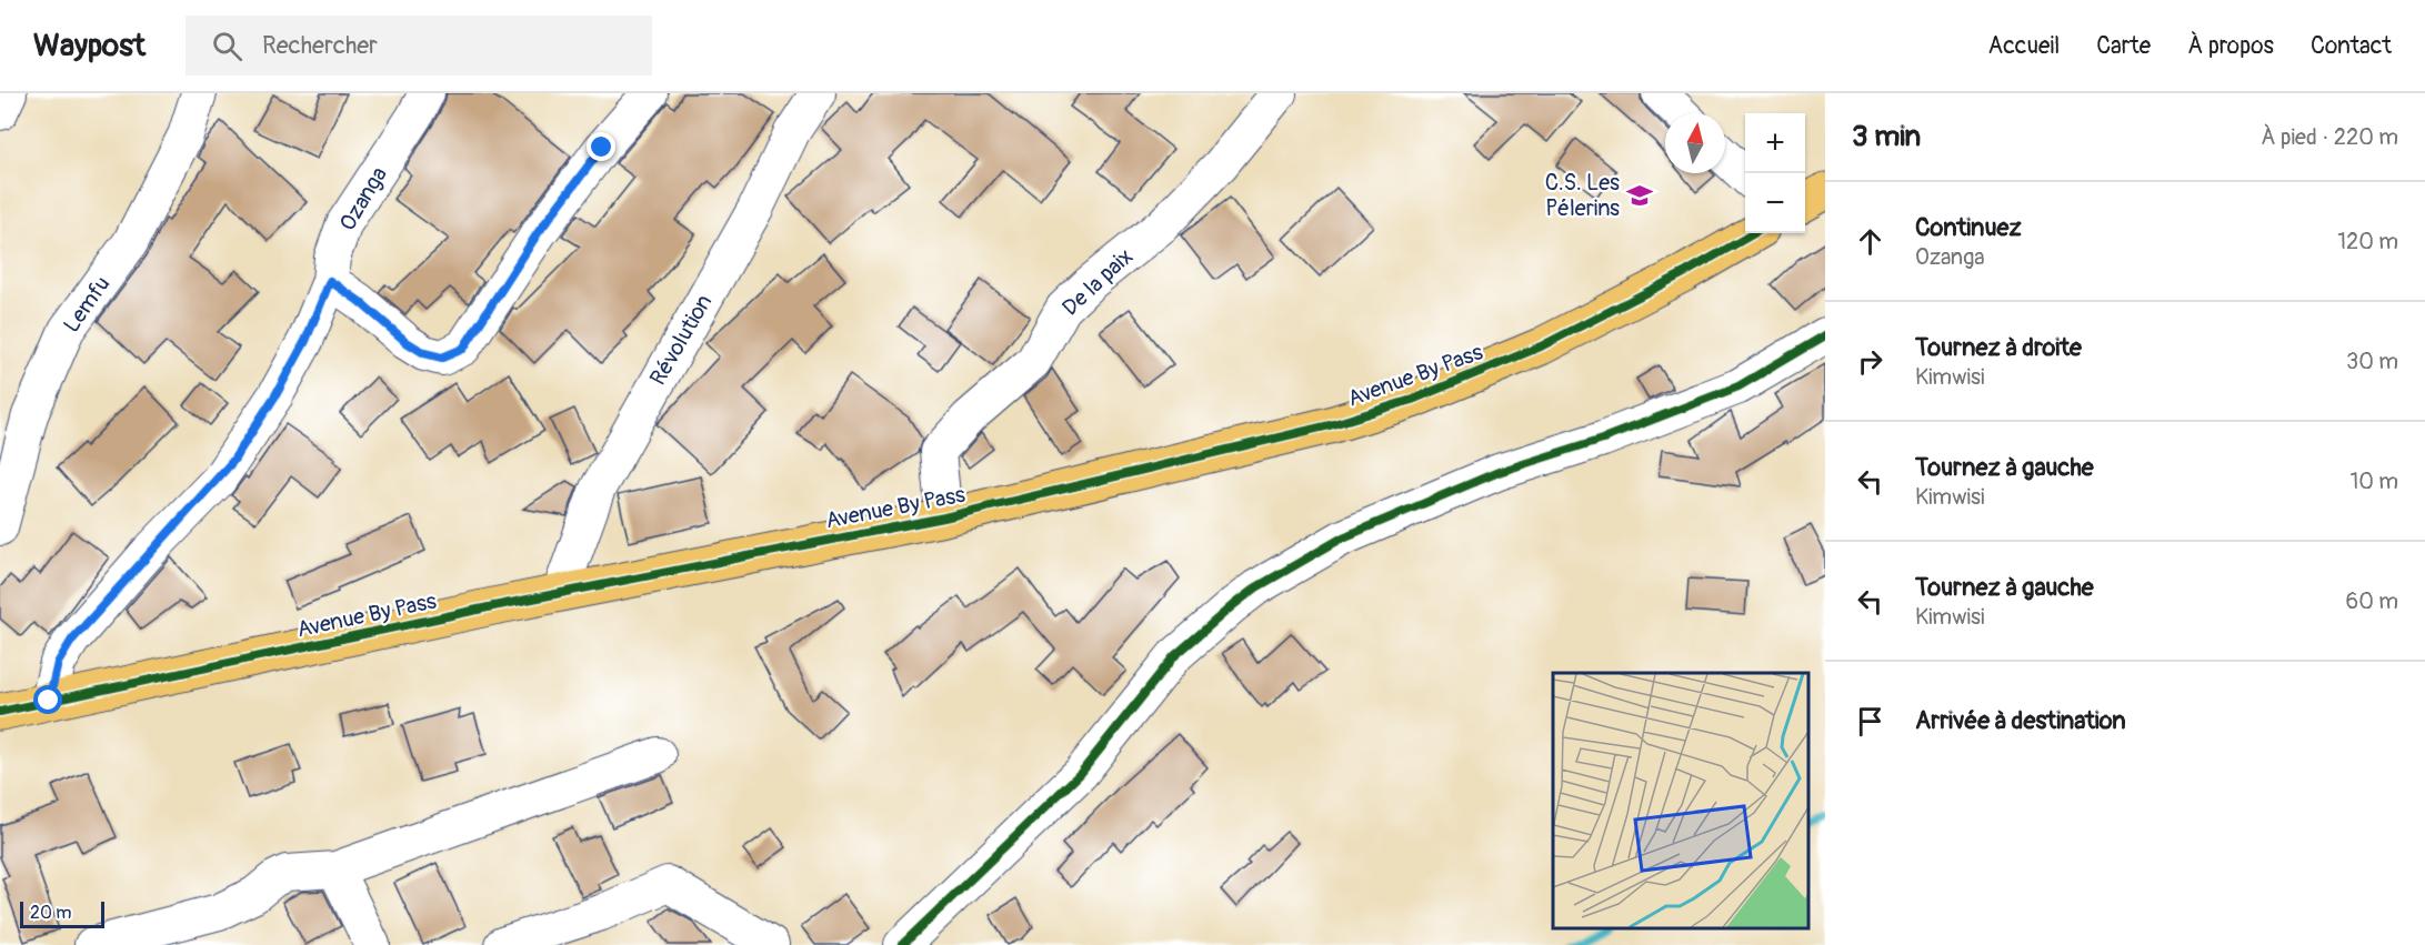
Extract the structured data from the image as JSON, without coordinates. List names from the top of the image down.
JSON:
{
  "streets": {
    "highway": ["Avenue By Pass"],
    "street": [
      "Ozanga",
      "De la paix",
      "Lemfu",
      "Révolution"
    ]
  },
  "crossings": [
    ["Ozanga", "Avenue By Pass"],
    ["De la paix", "Avenue By Pass"],
    ["Révolution", "Avenue By Pass"]
  ],
  "places": {
    "school or university": ["C.S. Les Pélerins"]
  },
  "scale_bar": "20 m",
  "north": "top",
  "page": {
    "header": "Waypost",
    "search": "Rechercher",
    "nav": [
      "Accueil",
      "Carte",
      "À propos",
      "Contact"
    ],
    "heading": ["3 min", "À pied · 220 m"],
    "map_buttons": ["+", "−"],
    "list": [
      ["Continuez", "Ozanga", "120 m"],
      ["Tournez à droite", "Kimwisi", "30 m"],
      ["Tournez à gauche", "Kimwisi", "10 m"],
      ["Tournez à gauche", "Kimwisi", "60 m"],
      "Arrivée à destination"
    ],
    "scale": "20 m"
  }
}
